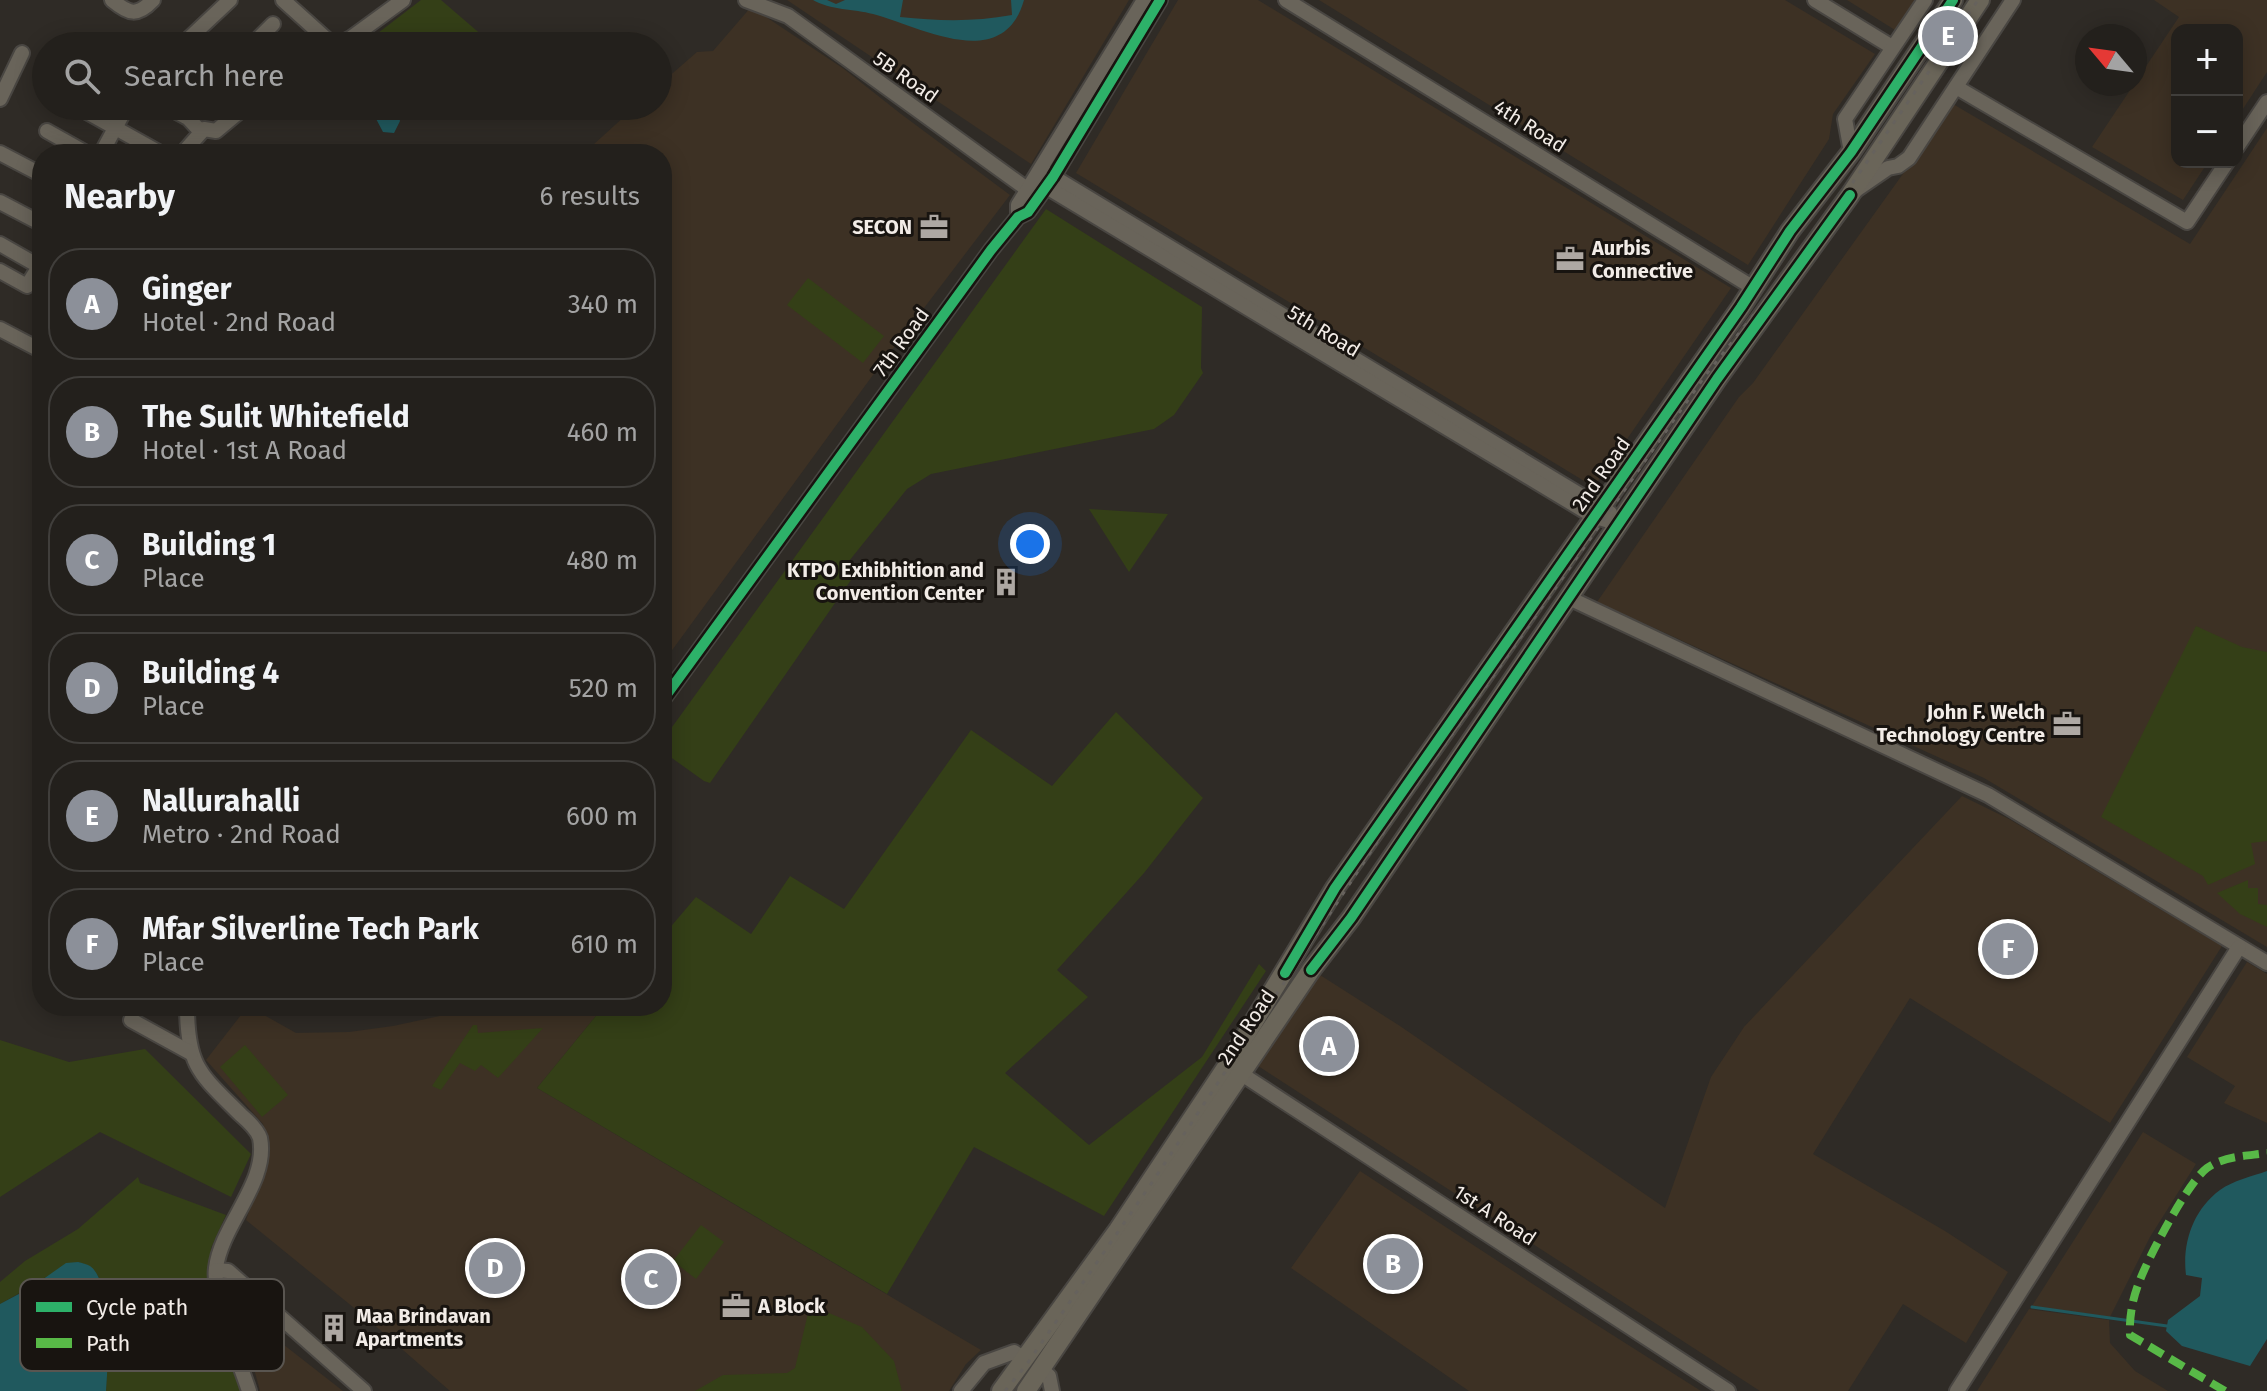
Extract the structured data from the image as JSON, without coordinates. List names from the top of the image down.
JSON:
{
  "streets": {
    "main road": ["2nd Road"],
    "street": [
      "5B Road",
      "4th Road",
      "5th Road",
      "7th Road",
      "1st A Road"
    ]
  },
  "crossings": [
    ["5B Road", "5th Road"],
    ["5B Road", "7th Road"],
    ["4th Road", "2nd Road"],
    ["5th Road", "7th Road"],
    ["5th Road", "2nd Road"],
    ["2nd Road", "1st A Road"]
  ],
  "places": {
    "office": [
      "SECON",
      "Aurbis Connective",
      "John F. Welch Technology Centre",
      "A Block"
    ],
    "building": ["KTPO Exhibhition and Convention Center", "Maa Brindavan Apartments"]
  },
  "legend": ["Cycle path", "Path"],
  "north": "top left",
  "page": {
    "pins": [
      "E",
      "F",
      "A",
      "B",
      "D",
      "C"
    ],
    "map_buttons": ["+", "−"],
    "search": "Search here",
    "heading": ["Nearby", "6 results"],
    "list": [
      {
        "mark": "A",
        "name": "Ginger",
        "note": "Hotel · 2nd Road",
        "value": "340 m"
      },
      {
        "mark": "B",
        "name": "The Sulit Whitefield",
        "note": "Hotel · 1st A Road",
        "value": "460 m"
      },
      {
        "mark": "C",
        "name": "Building 1",
        "note": "Place",
        "value": "480 m"
      },
      {
        "mark": "D",
        "name": "Building 4",
        "note": "Place",
        "value": "520 m"
      },
      {
        "mark": "E",
        "name": "Nallurahalli",
        "note": "Metro · 2nd Road",
        "value": "600 m"
      },
      {
        "mark": "F",
        "name": "Mfar Silverline Tech Park",
        "note": "Place",
        "value": "610 m"
      }
    ]
  }
}
